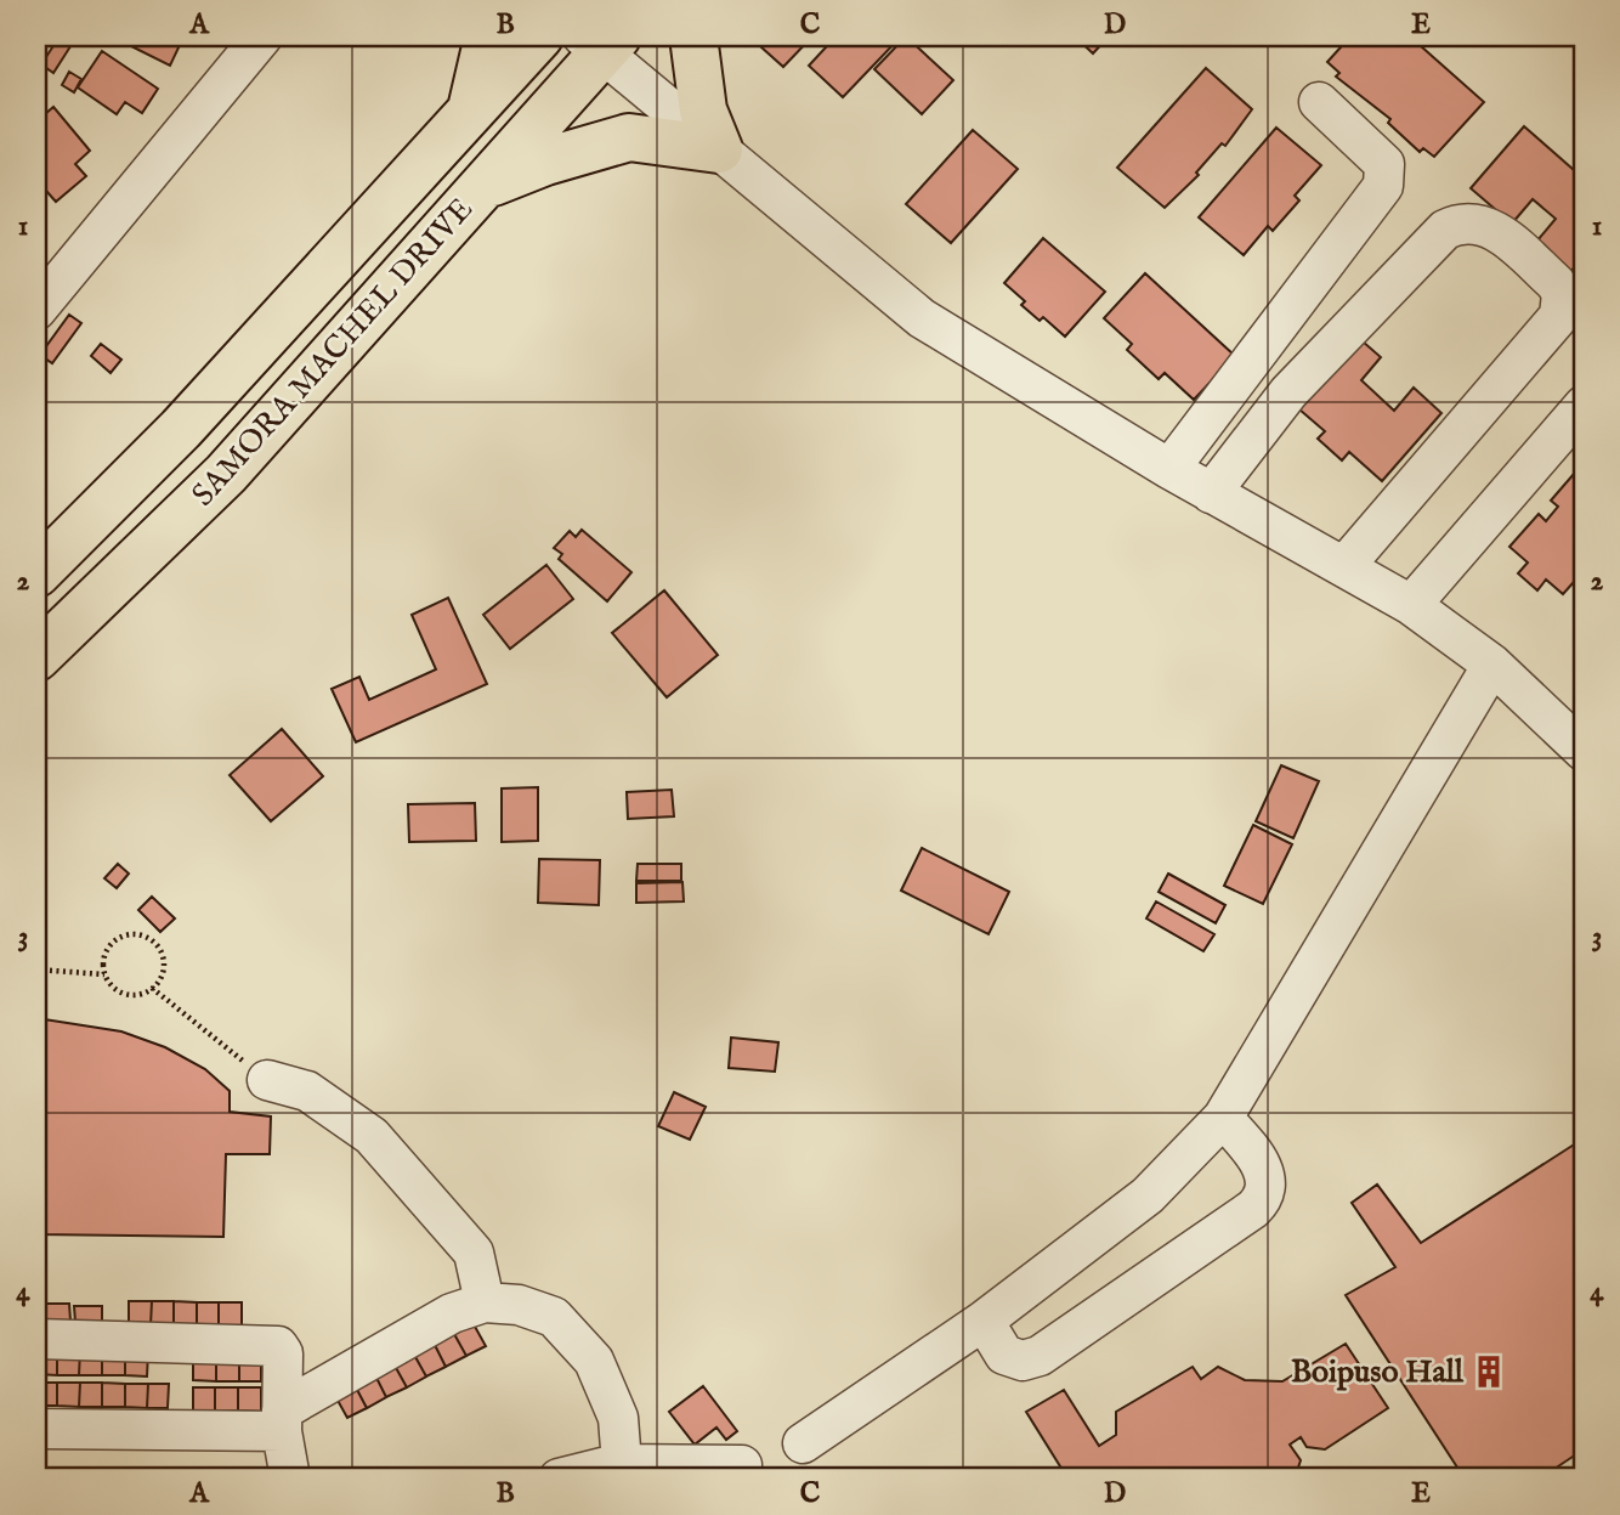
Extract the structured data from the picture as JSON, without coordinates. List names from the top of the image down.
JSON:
{
  "streets": {
    "main road": ["SAMORA MACHEL DRIVE"]
  },
  "places": {
    "building": ["Boipuso Hall"]
  },
  "grid": {
    "columns": [
      "A",
      "B",
      "C",
      "D",
      "E"
    ],
    "rows": [
      "1",
      "2",
      "3",
      "4"
    ]
  }
}
